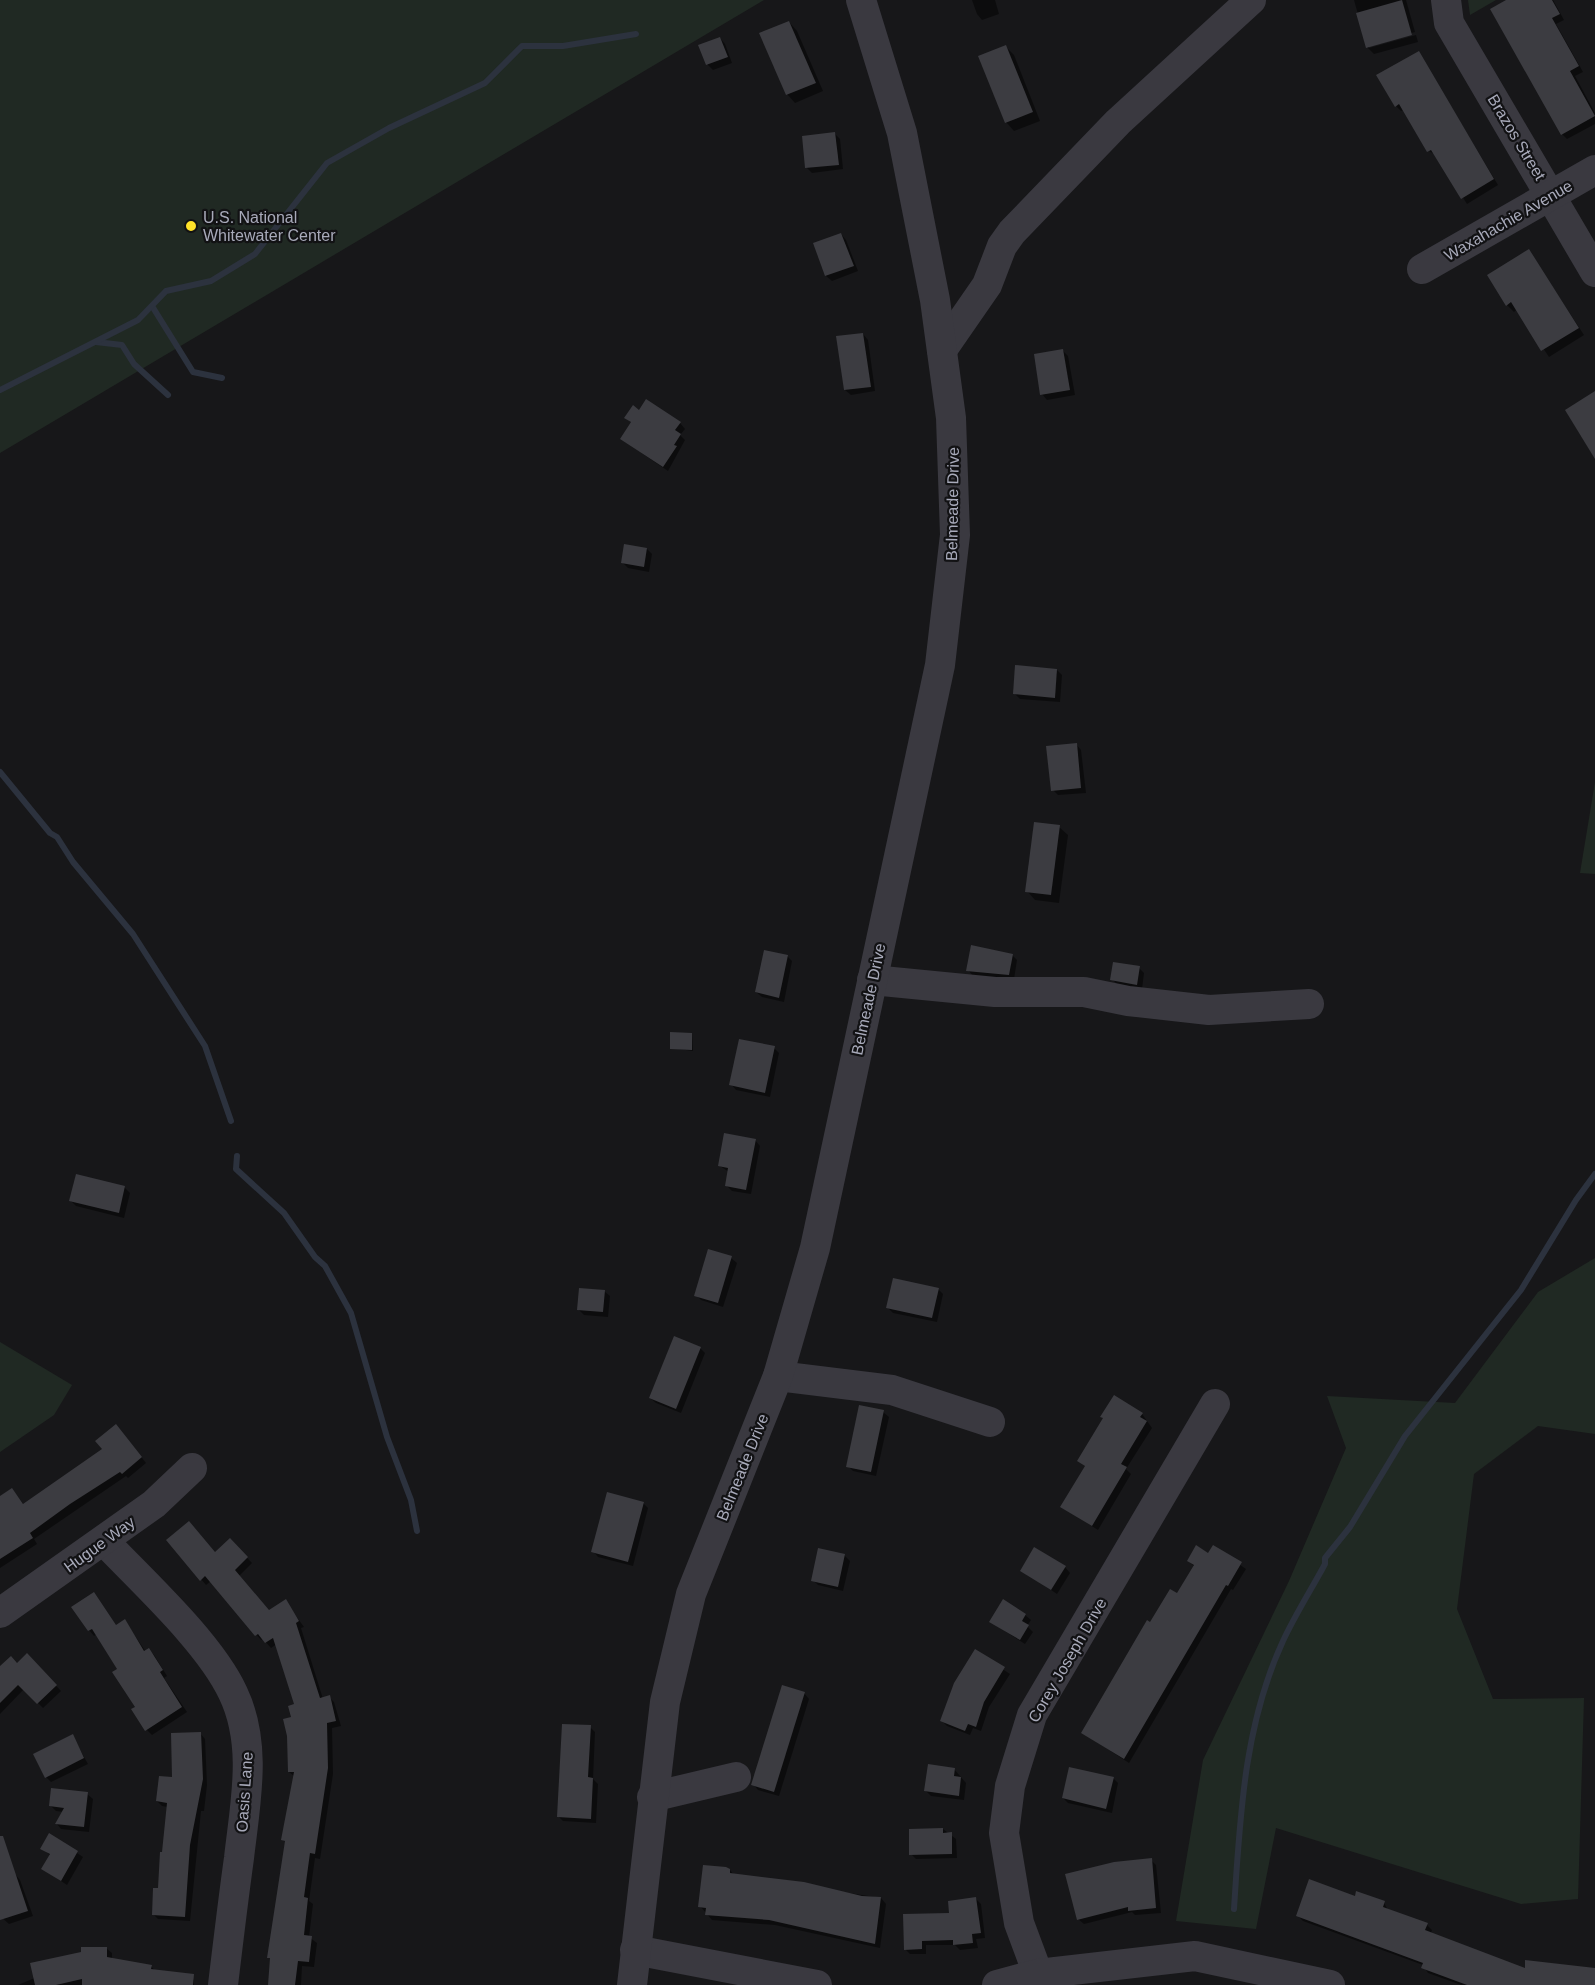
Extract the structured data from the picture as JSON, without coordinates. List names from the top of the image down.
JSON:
{
  "streets": {
    "street": [
      "Brazos Street",
      "Waxahachie Avenue",
      "Belmeade Drive",
      "Hugue Way",
      "Corey Joseph Drive",
      "Oasis Lane"
    ]
  },
  "crossings": [
    ["Brazos Street", "Waxahachie Avenue"],
    ["Hugue Way", "Oasis Lane"]
  ],
  "places": ["U.S. National Whitewater Center"]
}
